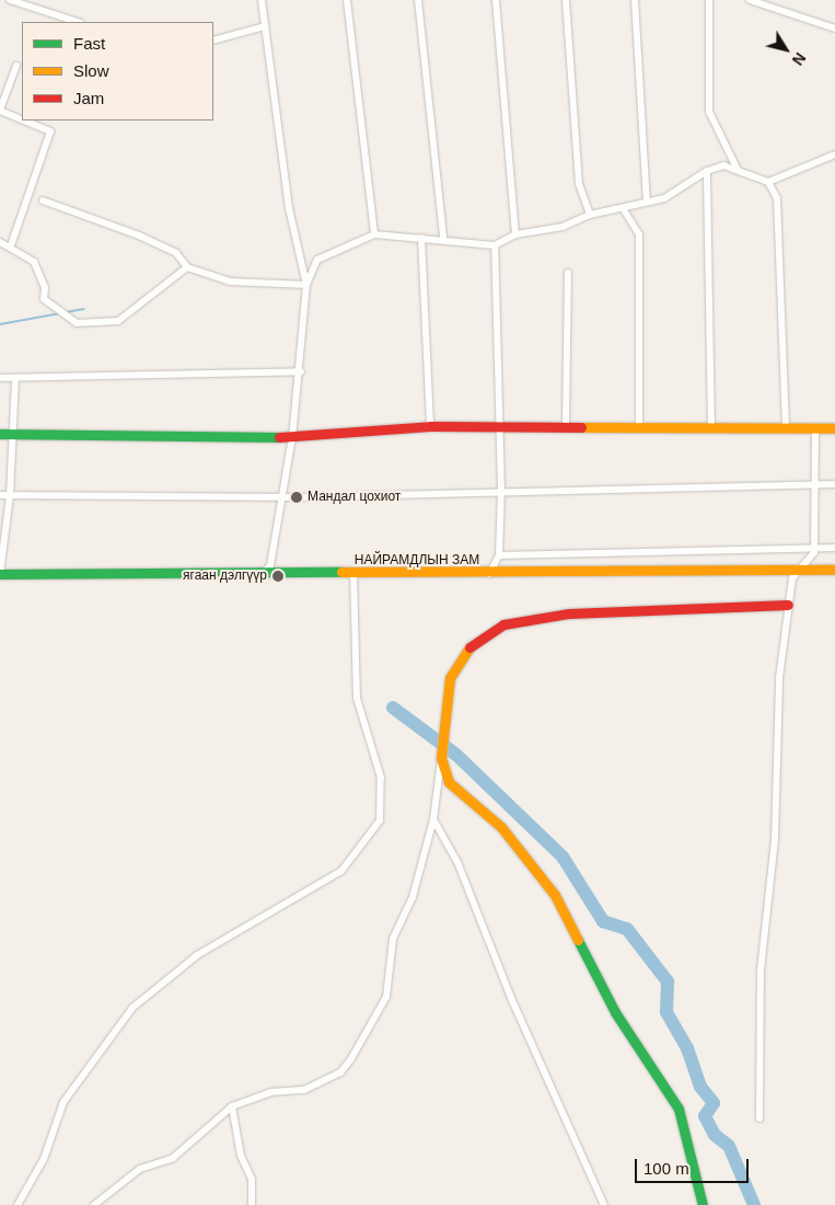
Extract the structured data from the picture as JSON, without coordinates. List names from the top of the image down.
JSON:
{
  "streets": {
    "street": ["НАЙРАМДЛЫН ЗАМ"]
  },
  "places": ["Мандал цохиот", "ягаан дэлгүүр"],
  "legend": ["Fast", "Slow", "Jam"],
  "scale_bar": "100 m",
  "north": "bottom right"
}
